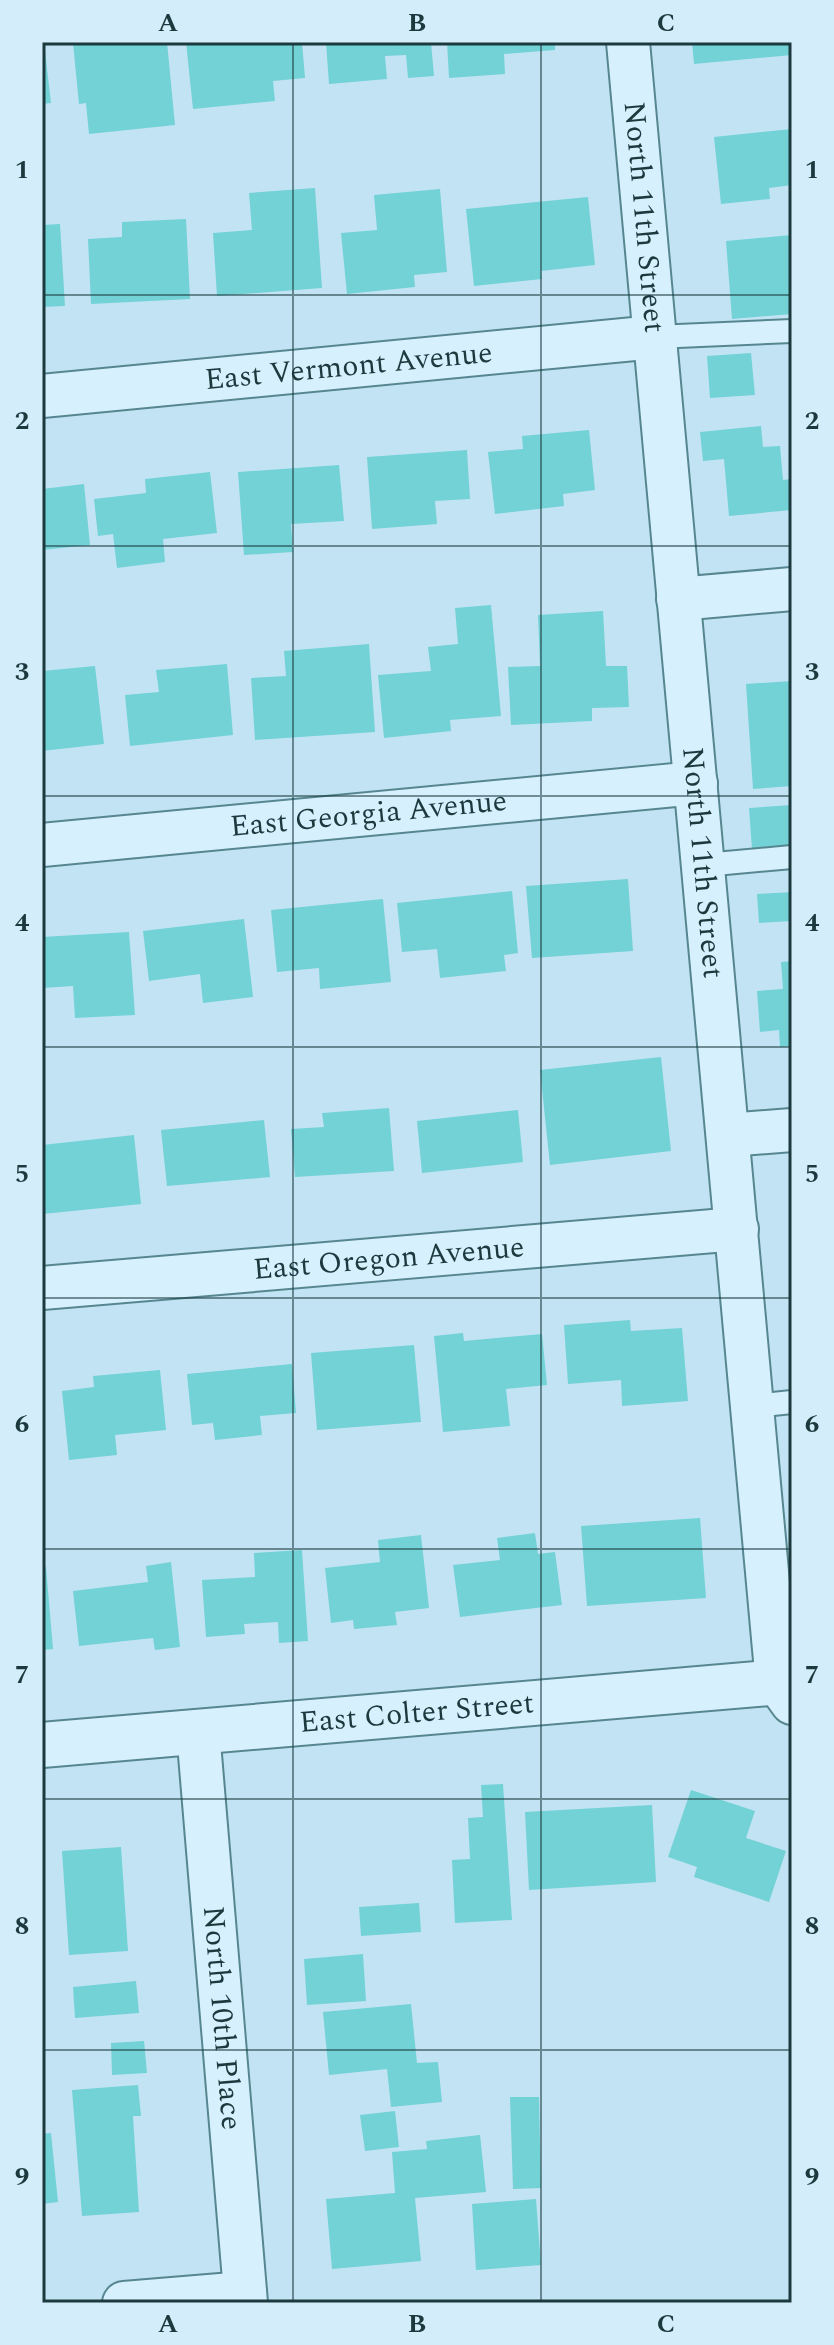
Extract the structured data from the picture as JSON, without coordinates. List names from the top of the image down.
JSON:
{
  "streets": {
    "street": [
      "North 11th Street",
      "East Vermont Avenue",
      "East Georgia Avenue",
      "East Oregon Avenue",
      "East Colter Street",
      "North 10th Place"
    ]
  },
  "crossings": [
    ["North 11th Street", "East Vermont Avenue"],
    ["North 11th Street", "East Georgia Avenue"],
    ["North 11th Street", "East Oregon Avenue"],
    ["North 11th Street", "East Colter Street"],
    ["East Colter Street", "North 10th Place"]
  ],
  "grid": {
    "columns": ["A", "B", "C"],
    "rows": [
      "1",
      "2",
      "3",
      "4",
      "5",
      "6",
      "7",
      "8",
      "9"
    ]
  }
}
